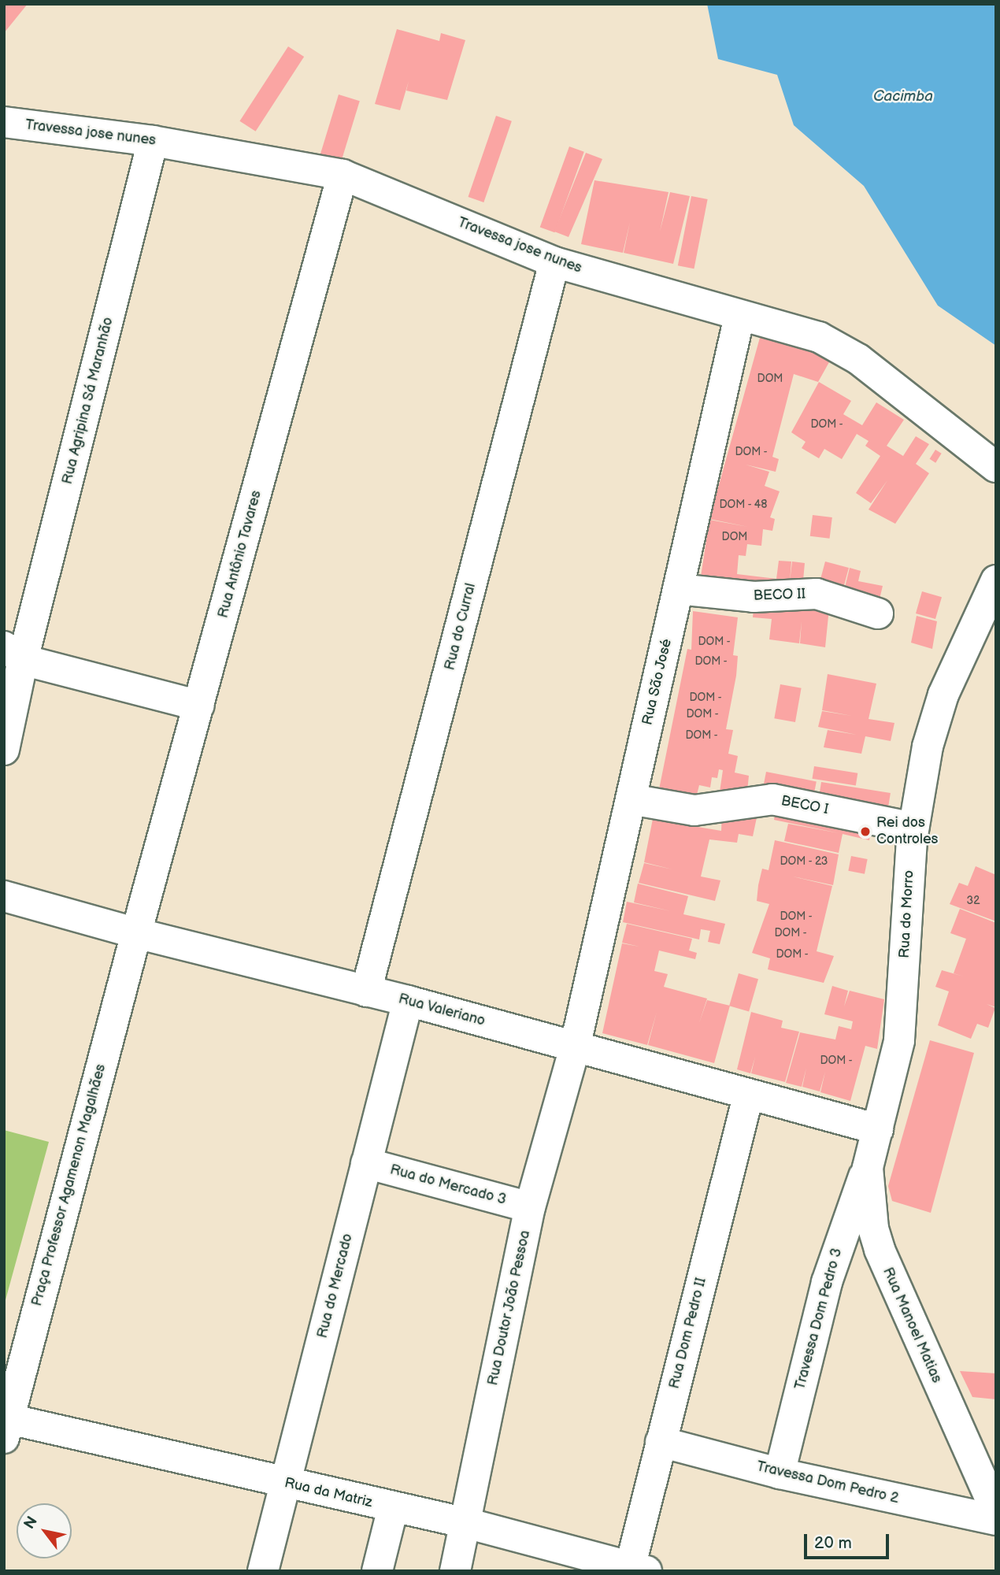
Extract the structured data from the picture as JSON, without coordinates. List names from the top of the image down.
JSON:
{
  "streets": {
    "street": [
      "Travessa jose nunes",
      "Rua Agripina Sá Maranhão",
      "Rua Antônio Tavares",
      "BECO II",
      "Rua do Curral",
      "Rua São José",
      "BECO I",
      "Rua do Morro",
      "Rua Valeriano",
      "Praça Professor Agamenon Magalhães",
      "Rua do Mercado 3",
      "Rua do Mercado",
      "Rua Doutor João Pessoa",
      "Travessa Dom Pedro 3",
      "Rua Manoel Matias",
      "Rua Dom Pedro II",
      "Travessa Dom Pedro 2",
      "Rua da Matriz"
    ]
  },
  "crossings": [
    ["Travessa jose nunes", "Rua Agripina Sá Maranhão"],
    ["Travessa jose nunes", "Rua Antônio Tavares"],
    ["Travessa jose nunes", "Rua do Curral"],
    ["Travessa jose nunes", "Rua São José"],
    ["Rua Antônio Tavares", "Rua Valeriano"],
    ["Rua Antônio Tavares", "Praça Professor Agamenon Magalhães"],
    ["BECO II", "Rua São José"],
    ["Rua do Curral", "Rua Valeriano"],
    ["Rua São José", "BECO I"],
    ["Rua São José", "Rua Valeriano"],
    ["Rua São José", "Rua Doutor João Pessoa"],
    ["BECO I", "Rua do Morro"],
    ["Rua do Morro", "Rua Valeriano"],
    ["Rua do Morro", "Rua Manoel Matias"],
    ["Rua Valeriano", "Praça Professor Agamenon Magalhães"],
    ["Rua Valeriano", "Rua do Mercado"],
    ["Rua Valeriano", "Rua Doutor João Pessoa"],
    ["Rua Valeriano", "Rua Manoel Matias"],
    ["Rua Valeriano", "Rua Dom Pedro II"],
    ["Praça Professor Agamenon Magalhães", "Rua da Matriz"],
    ["Rua do Mercado 3", "Rua do Mercado"],
    ["Rua do Mercado 3", "Rua Doutor João Pessoa"],
    ["Rua do Mercado", "Rua da Matriz"],
    ["Rua Doutor João Pessoa", "Rua da Matriz"],
    ["Travessa Dom Pedro 3", "Rua Manoel Matias"],
    ["Travessa Dom Pedro 3", "Travessa Dom Pedro 2"],
    ["Rua Dom Pedro II", "Travessa Dom Pedro 2"],
    ["Rua Dom Pedro II", "Rua da Matriz"]
  ],
  "water": ["Cacimba"],
  "places": ["Rei dos Controles"],
  "house_numbers": [
    "DOM",
    "DOM -",
    "DOM -",
    "DOM - 48",
    "DOM",
    "DOM -",
    "DOM -",
    "DOM -",
    "DOM -",
    "DOM -",
    "DOM - 23",
    "32",
    "DOM -",
    "DOM -",
    "DOM -",
    "DOM -"
  ],
  "scale_bar": "20 m",
  "north": "top left"
}
